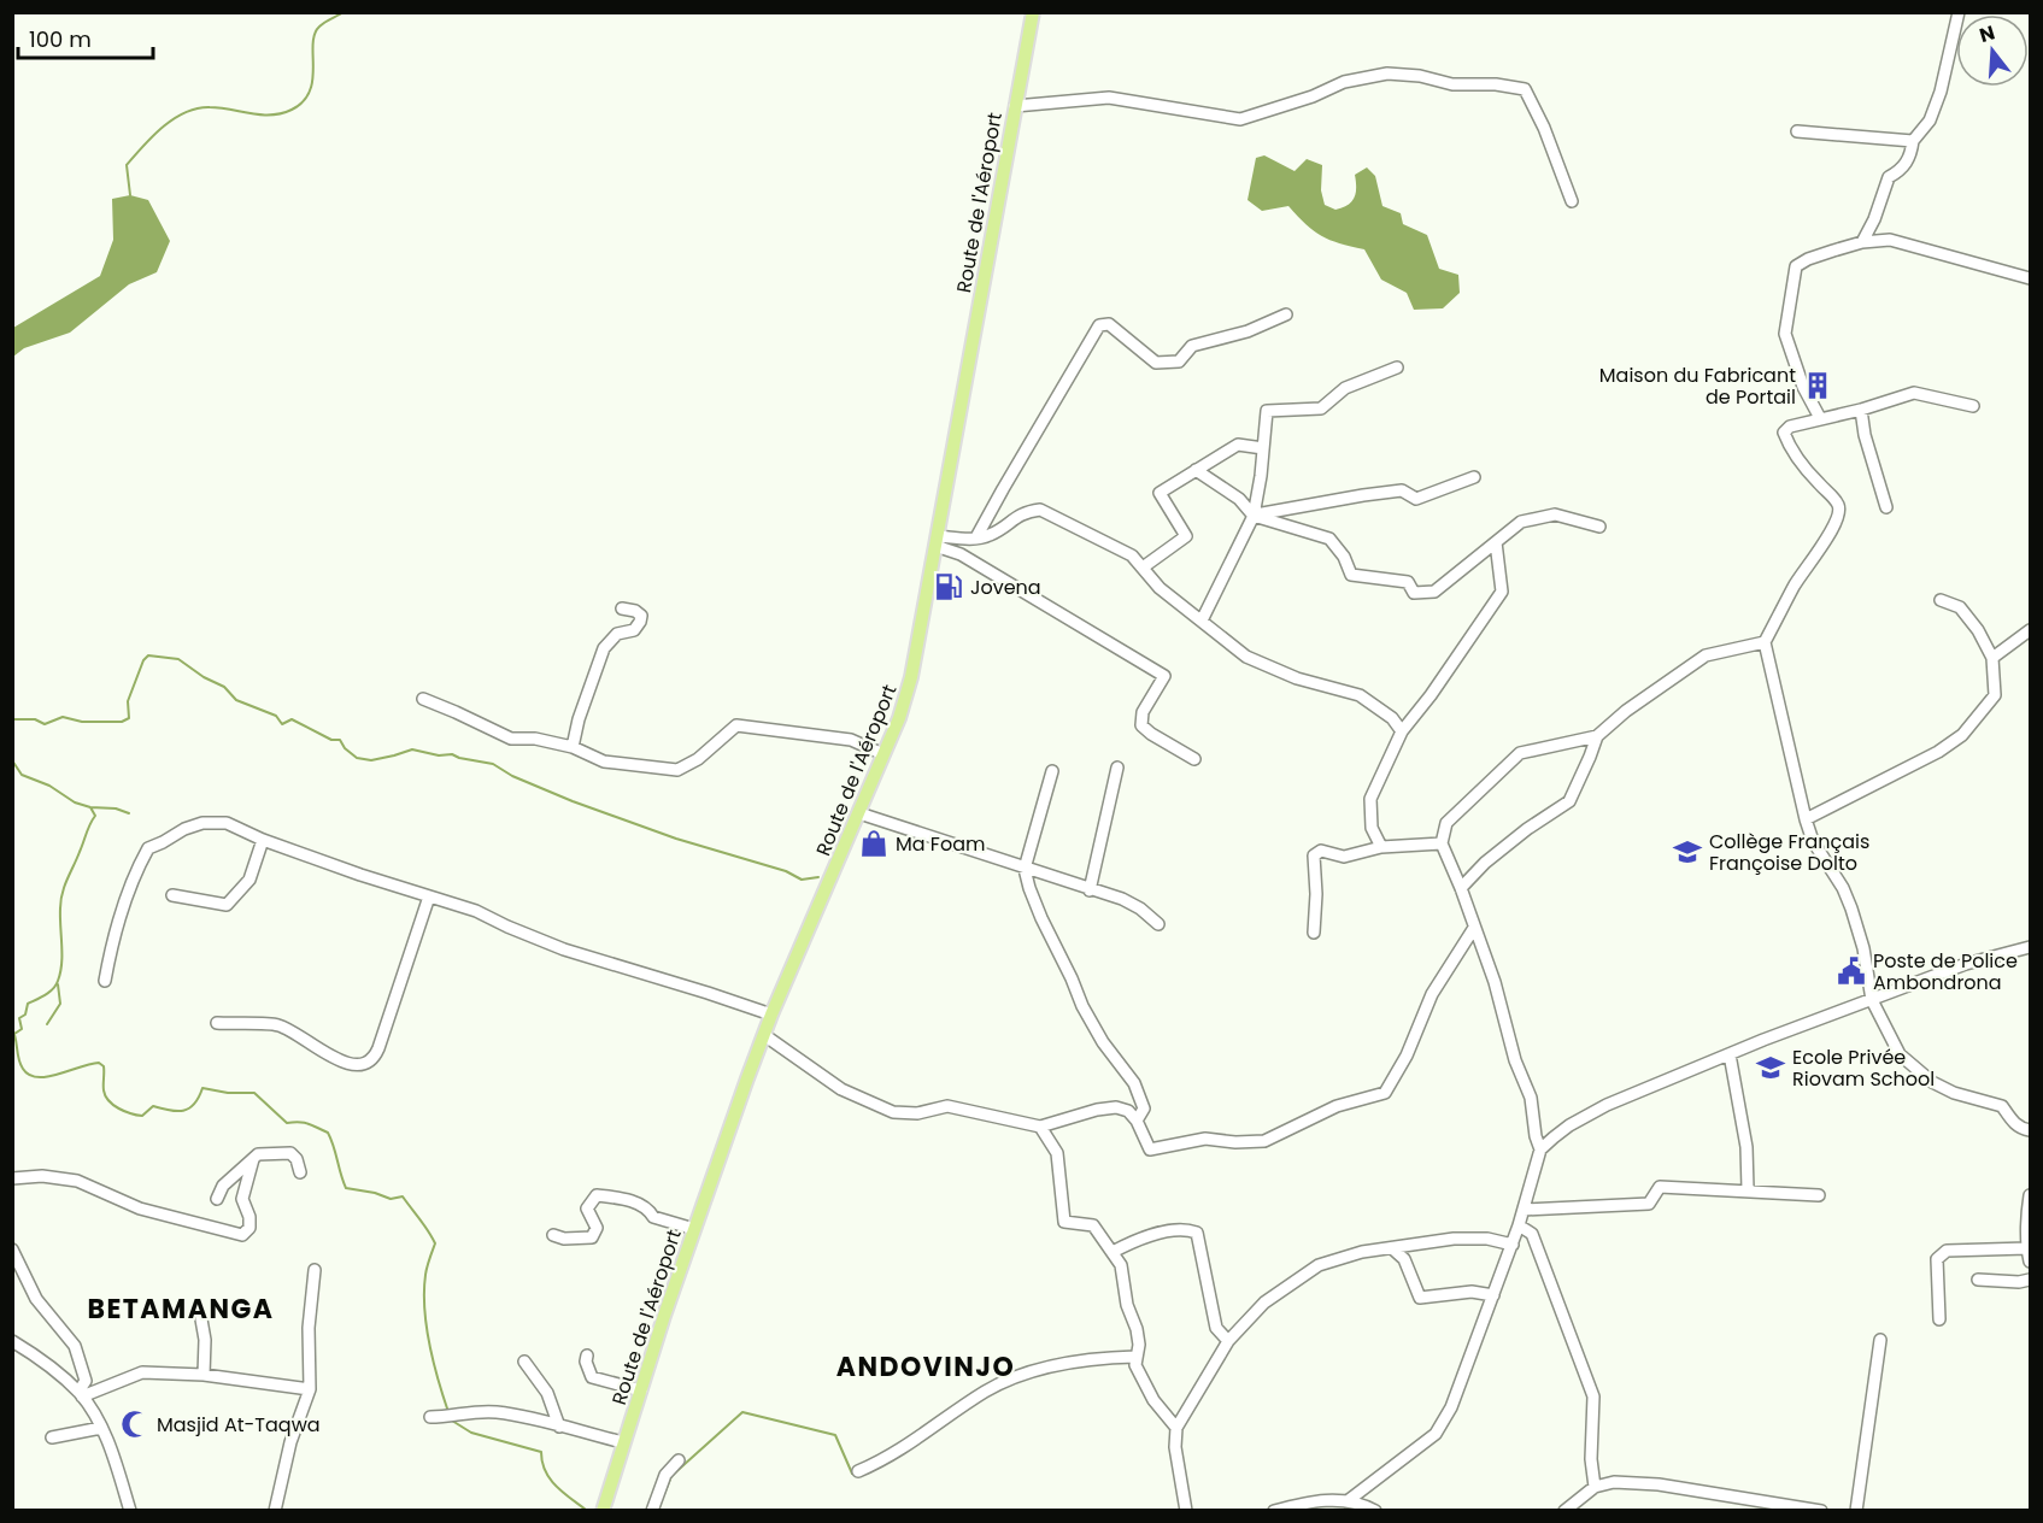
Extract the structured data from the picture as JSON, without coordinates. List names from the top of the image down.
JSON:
{
  "streets": {
    "main road": ["Route de l'Aéroport"]
  },
  "districts": ["BETAMANGA", "ANDOVINJO"],
  "places": {
    "building": ["Maison du Fabricant de Portail"],
    "fuel station": ["Jovena"],
    "shop": ["Ma Foam"],
    "school or university": ["Collège Français Françoise Dolto", "Ecole Privée Riovam School"],
    "public building": ["Poste de Police Ambondrona"],
    "mosque": ["Masjid At-Taqwa"]
  },
  "scale_bar": "100 m",
  "north": "top"
}
